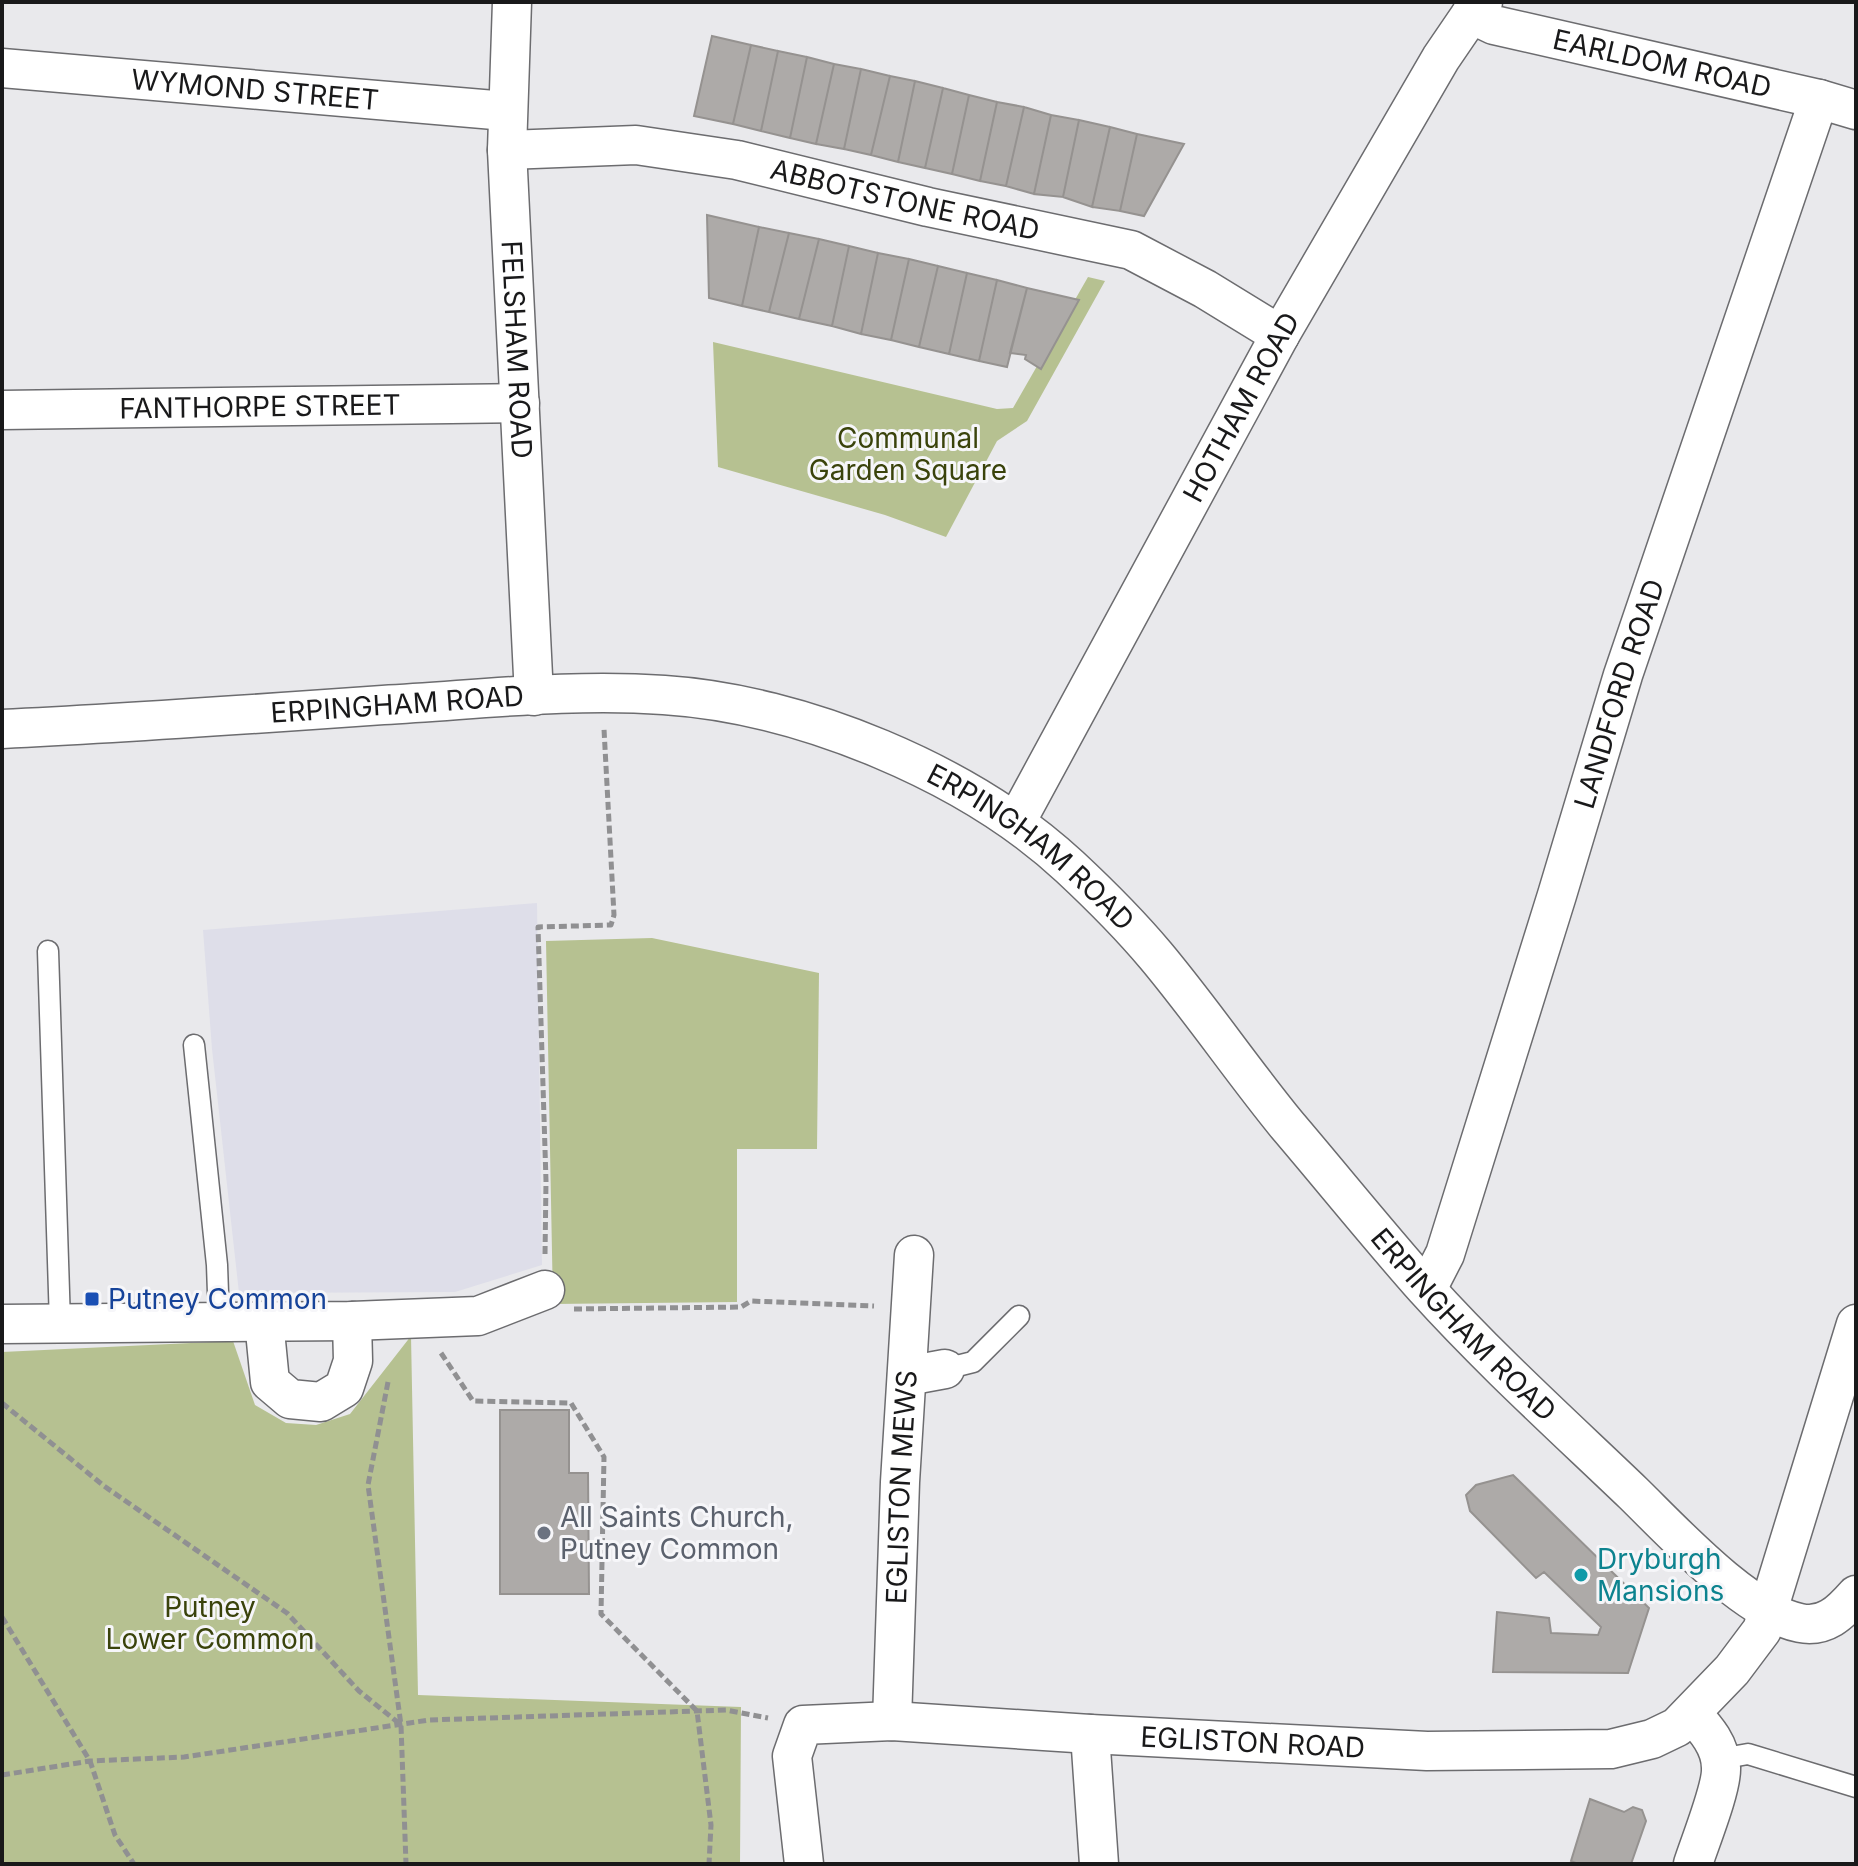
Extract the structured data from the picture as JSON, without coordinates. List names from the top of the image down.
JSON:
{
  "streets": {
    "street": [
      "EARLDOM ROAD",
      "WYMOND STREET",
      "ABBOTSTONE ROAD",
      "FELSHAM ROAD",
      "FANTHORPE STREET",
      "HOTHAM ROAD",
      "LANDFORD ROAD",
      "ERPINGHAM ROAD",
      "EGLISTON MEWS",
      "EGLISTON ROAD"
    ]
  },
  "crossings": [
    ["EARLDOM ROAD", "HOTHAM ROAD"],
    ["EARLDOM ROAD", "LANDFORD ROAD"],
    ["WYMOND STREET", "FELSHAM ROAD"],
    ["ABBOTSTONE ROAD", "FELSHAM ROAD"],
    ["ABBOTSTONE ROAD", "HOTHAM ROAD"],
    ["FELSHAM ROAD", "FANTHORPE STREET"],
    ["FELSHAM ROAD", "ERPINGHAM ROAD"],
    ["HOTHAM ROAD", "ERPINGHAM ROAD"],
    ["LANDFORD ROAD", "ERPINGHAM ROAD"],
    ["ERPINGHAM ROAD", "EGLISTON ROAD"],
    ["EGLISTON MEWS", "EGLISTON ROAD"]
  ],
  "parks": ["Communal Garden Square", "Putney Lower Common"],
  "places": {
    "transit": ["Putney Common"],
    "other": ["All Saints Church, Putney Common", "Dryburgh Mansions"]
  }
}
